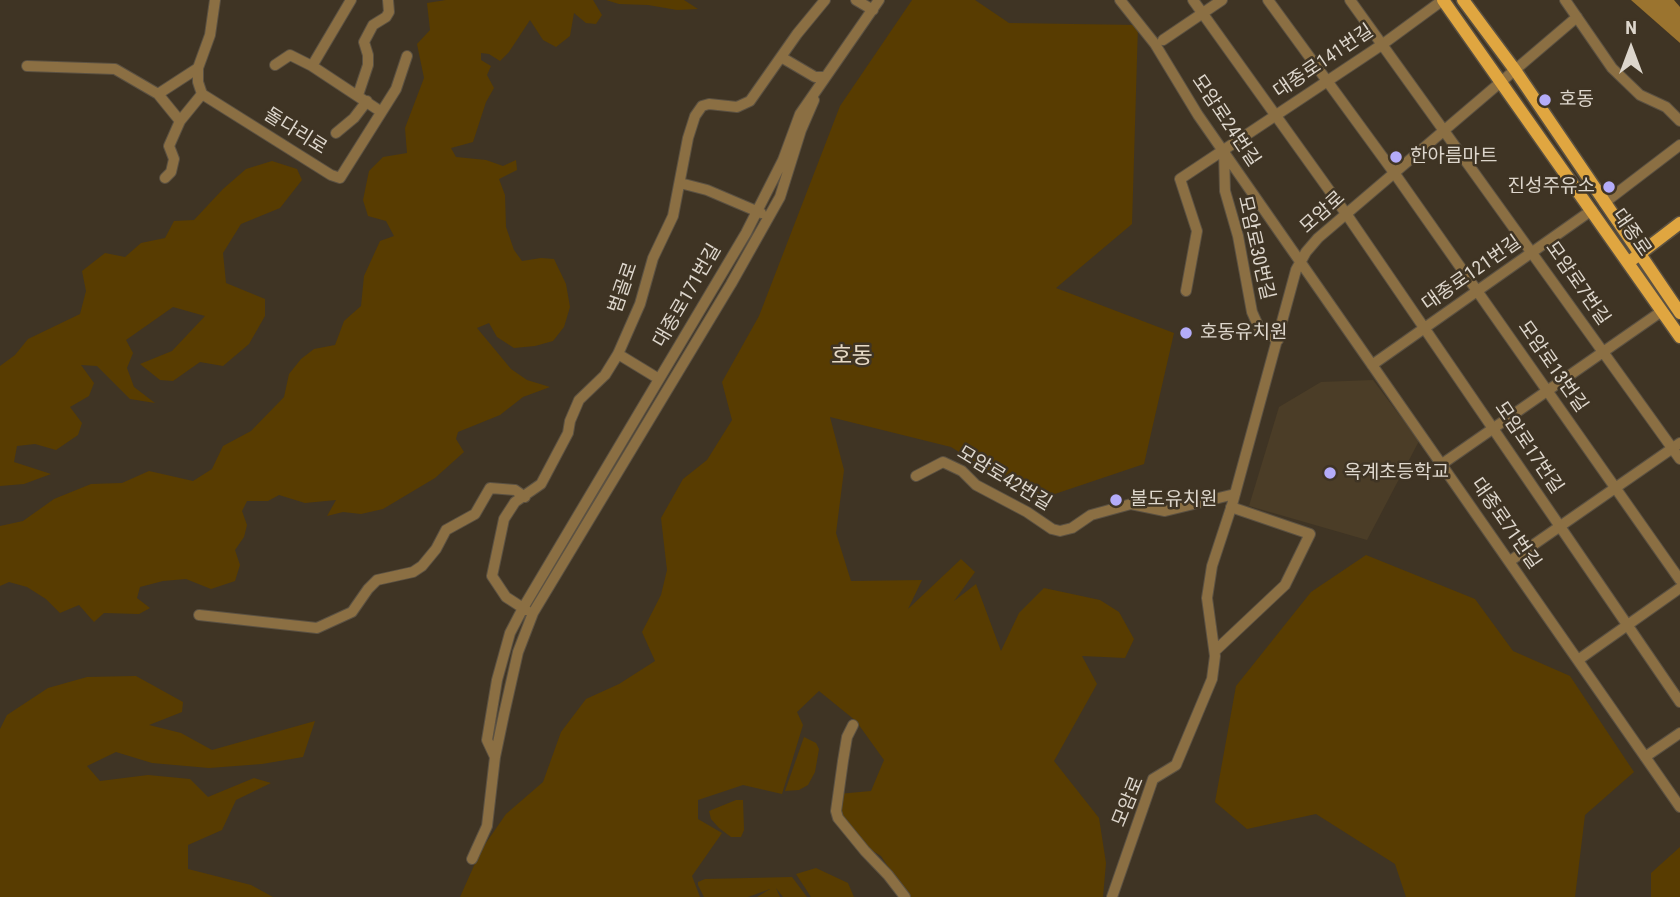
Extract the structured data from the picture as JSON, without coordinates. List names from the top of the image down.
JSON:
{
  "streets": {
    "main road": ["대종로"],
    "street": [
      "대종로141번길",
      "모암로24번길",
      "돌다리로",
      "모암로",
      "모암로30번길",
      "대종로121번길",
      "모암로7번길",
      "범골로",
      "대종로171번길",
      "모암로13번길",
      "모암로17번길",
      "모암로42번길",
      "대종로71번길"
    ]
  },
  "crossings": [
    ["대종로141번길", "모암로24번길"],
    ["대종로141번길", "대종로"],
    ["대종로141번길", "모암로30번길"],
    ["대종로141번길", "모암로7번길"],
    ["대종로141번길", "모암로13번길"],
    ["대종로141번길", "모암로17번길"],
    ["모암로24번길", "모암로"],
    ["모암로24번길", "모암로30번길"],
    ["모암로24번길", "대종로71번길"],
    ["모암로", "대종로"],
    ["모암로", "모암로30번길"],
    ["모암로", "모암로7번길"],
    ["모암로", "모암로13번길"],
    ["모암로", "모암로17번길"],
    ["모암로", "모암로42번길"],
    ["모암로", "대종로71번길"],
    ["대종로", "대종로121번길"],
    ["대종로121번길", "모암로7번길"],
    ["대종로121번길", "모암로13번길"],
    ["대종로121번길", "모암로17번길"],
    ["대종로121번길", "대종로71번길"],
    ["범골로", "대종로171번길"]
  ],
  "districts": ["호동"],
  "places": [
    "호동",
    "한아름마트",
    "진성주유소",
    "호동유치원",
    "옥계초등학교",
    "불도유치원"
  ],
  "north": "top"
}
